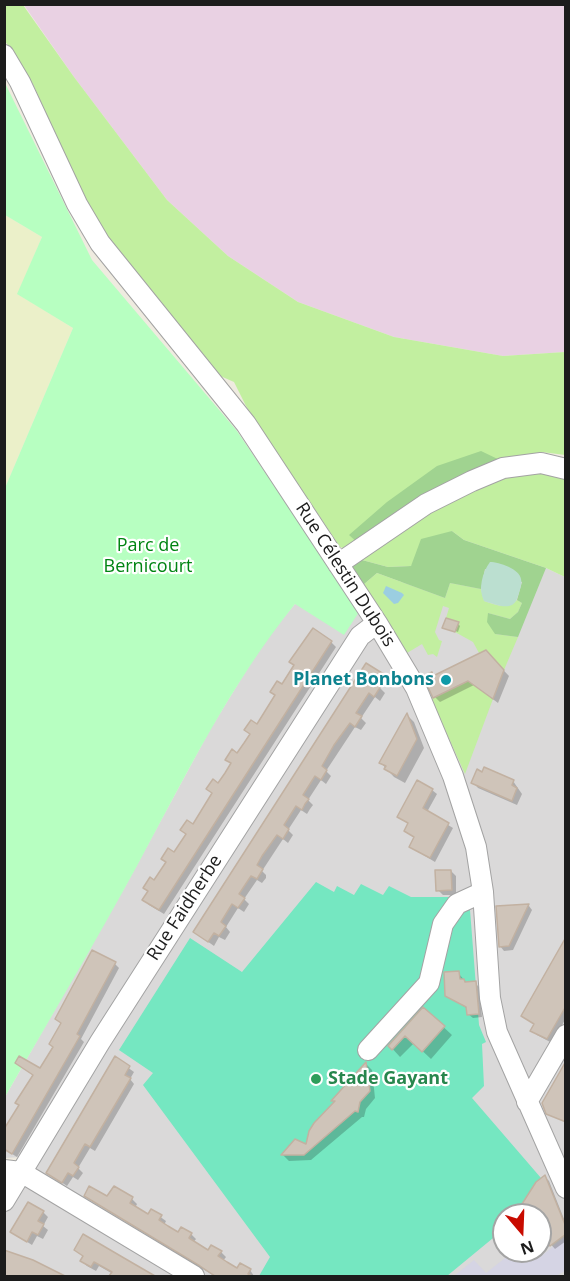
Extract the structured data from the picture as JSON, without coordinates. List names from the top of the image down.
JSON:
{
  "streets": {
    "street": ["Rue Célestin Dubois", "Rue Faidherbe"]
  },
  "crossings": [
    ["Rue Célestin Dubois", "Rue Faidherbe"]
  ],
  "parks": ["Parc de Bernicourt"],
  "places": ["Planet Bonbons", "Stade Gayant"],
  "north": "bottom"
}
